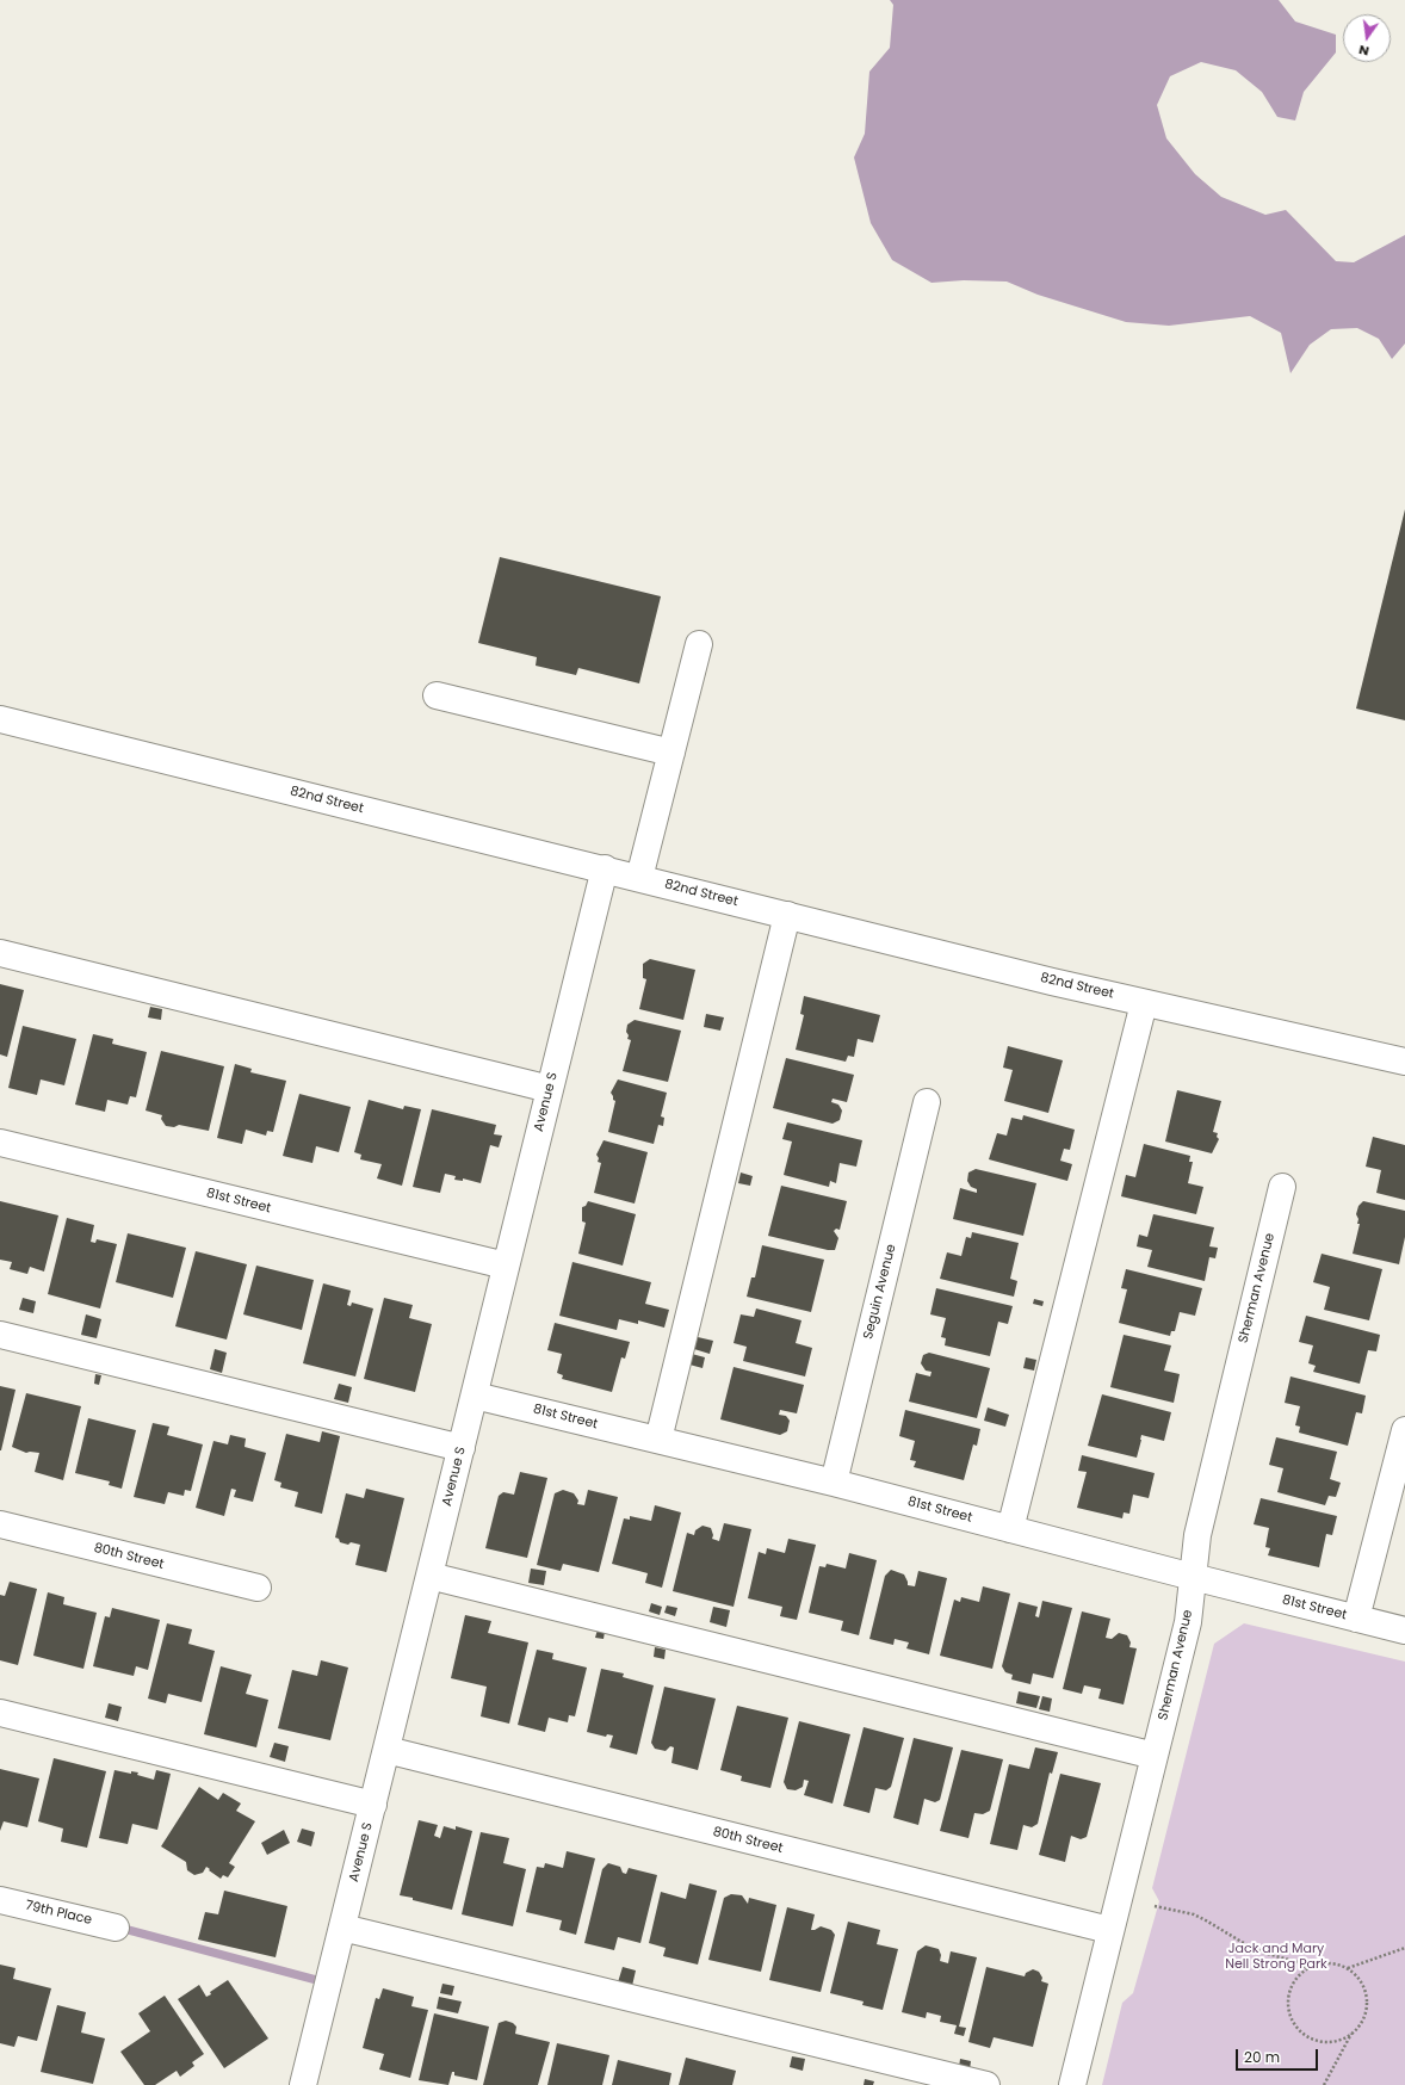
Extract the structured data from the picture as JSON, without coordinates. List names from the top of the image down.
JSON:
{
  "streets": {
    "street": [
      "82nd Street",
      "Avenue S",
      "81st Street",
      "Sherman Avenue",
      "Seguin Avenue",
      "80th Street",
      "79th Place"
    ]
  },
  "crossings": [
    ["82nd Street", "Avenue S"],
    ["Avenue S", "81st Street"],
    ["Avenue S", "80th Street"],
    ["81st Street", "Sherman Avenue"],
    ["81st Street", "Seguin Avenue"],
    ["Sherman Avenue", "80th Street"]
  ],
  "parks": ["Jack and Mary Nell Strong Park"],
  "scale_bar": "20 m",
  "north": "bottom"
}
